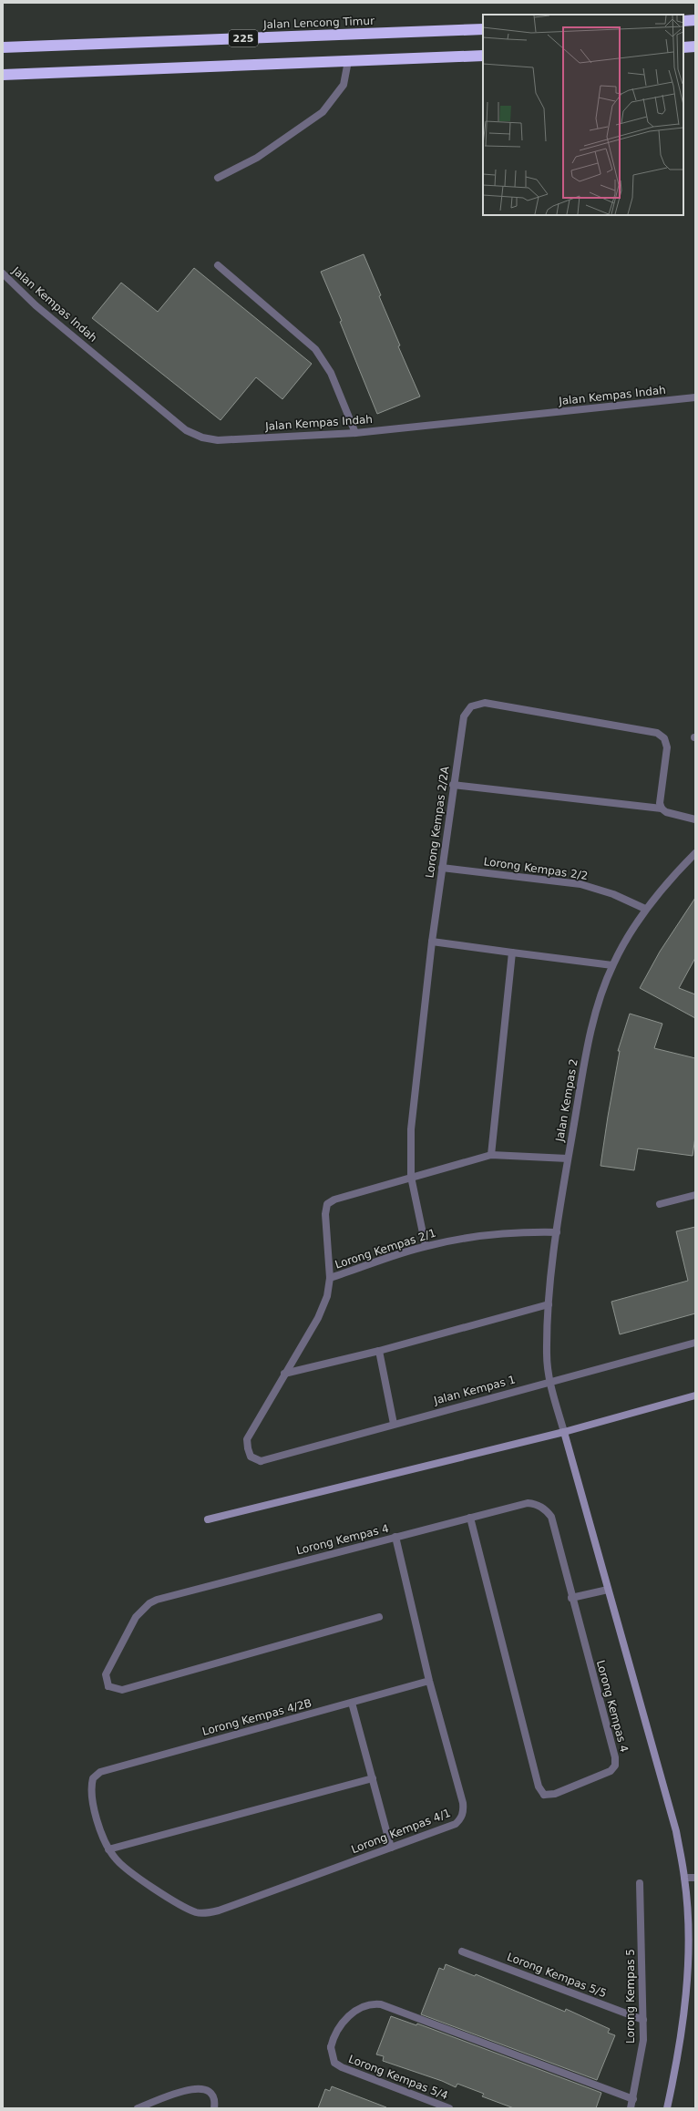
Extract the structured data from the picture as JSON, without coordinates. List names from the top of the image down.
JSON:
{
  "streets": {
    "highway": ["Jalan Lencong Timur", "225"],
    "street": [
      "Jalan Kempas Indah",
      "Lorong Kempas 2/2A",
      "Lorong Kempas 2/2",
      "Jalan Kempas 2",
      "Lorong Kempas 2/1",
      "Jalan Kempas 1",
      "Lorong Kempas 4",
      "Lorong Kempas 4/2B",
      "Lorong Kempas 4/1",
      "Lorong Kempas 5/5",
      "Lorong Kempas 5",
      "Lorong Kempas 5/4"
    ]
  },
  "crossings": [
    ["Lorong Kempas 2/2A", "Lorong Kempas 2/2"],
    ["Lorong Kempas 2/2A", "Lorong Kempas 2/1"],
    ["Lorong Kempas 2/2", "Jalan Kempas 2"],
    ["Jalan Kempas 2", "Lorong Kempas 2/1"],
    ["Jalan Kempas 2", "Jalan Kempas 1"],
    ["Lorong Kempas 4", "Lorong Kempas 4/1"],
    ["Lorong Kempas 4/2B", "Lorong Kempas 4/1"],
    ["Lorong Kempas 5/5", "Lorong Kempas 5"],
    ["Lorong Kempas 5", "Lorong Kempas 5/4"]
  ]
}
